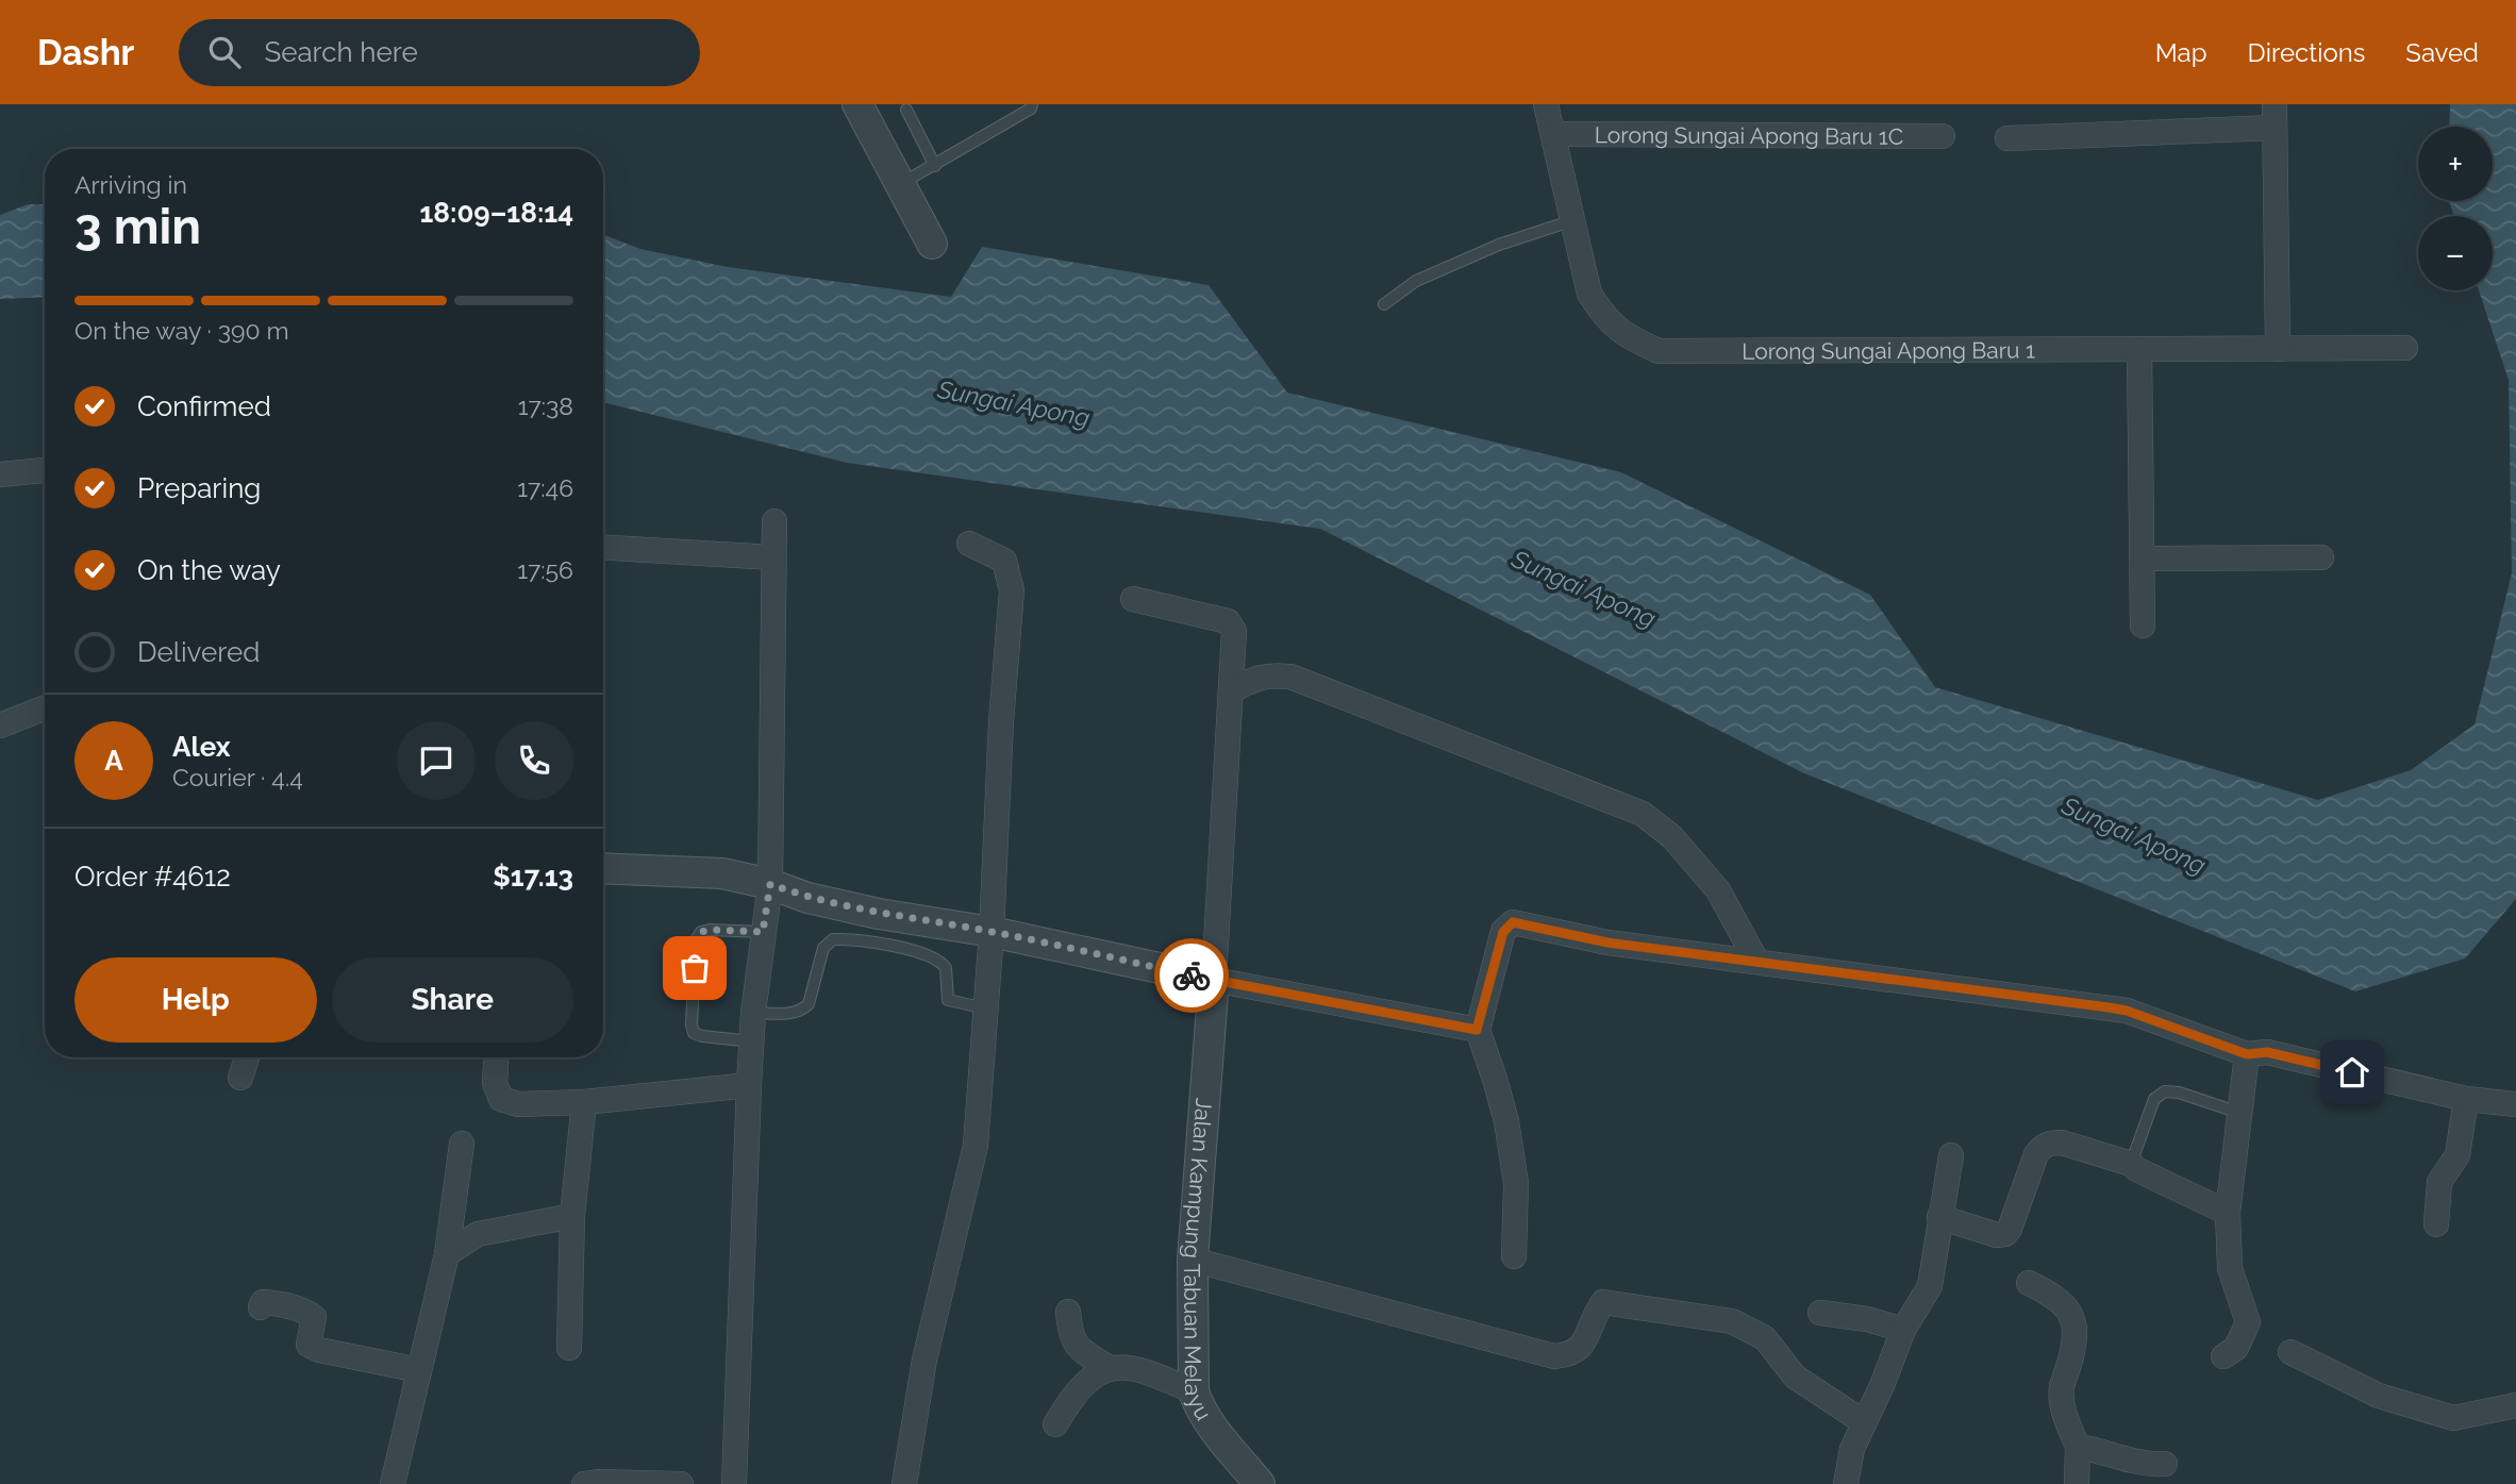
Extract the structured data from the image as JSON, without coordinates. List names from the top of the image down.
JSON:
{
  "streets": {
    "street": ["Lorong Sungai Apong Baru 1C", "Lorong Sungai Apong Baru 1", "Jalan Kampung Tabuan Melayu"]
  },
  "crossings": [
    ["Lorong Sungai Apong Baru 1C", "Lorong Sungai Apong Baru 1"]
  ],
  "water": ["Sungai Apong"],
  "page": {
    "header": "Dashr",
    "search": "Search here",
    "nav": ["Map", "Directions", "Saved"],
    "map_buttons": ["+", "−"],
    "heading": ["3 min", "Arriving in", "18:09–18:14"],
    "panel": [
      "Alex",
      "Courier · 4.4",
      "Order #4612",
      "$17.13"
    ],
    "bar": "On the way · 390 m",
    "list": [
      ["Confirmed", "17:38"],
      ["Preparing", "17:46"],
      ["On the way", "17:56"],
      "Delivered"
    ],
    "round": "A",
    "buttons": ["Help", "Share"]
  }
}
